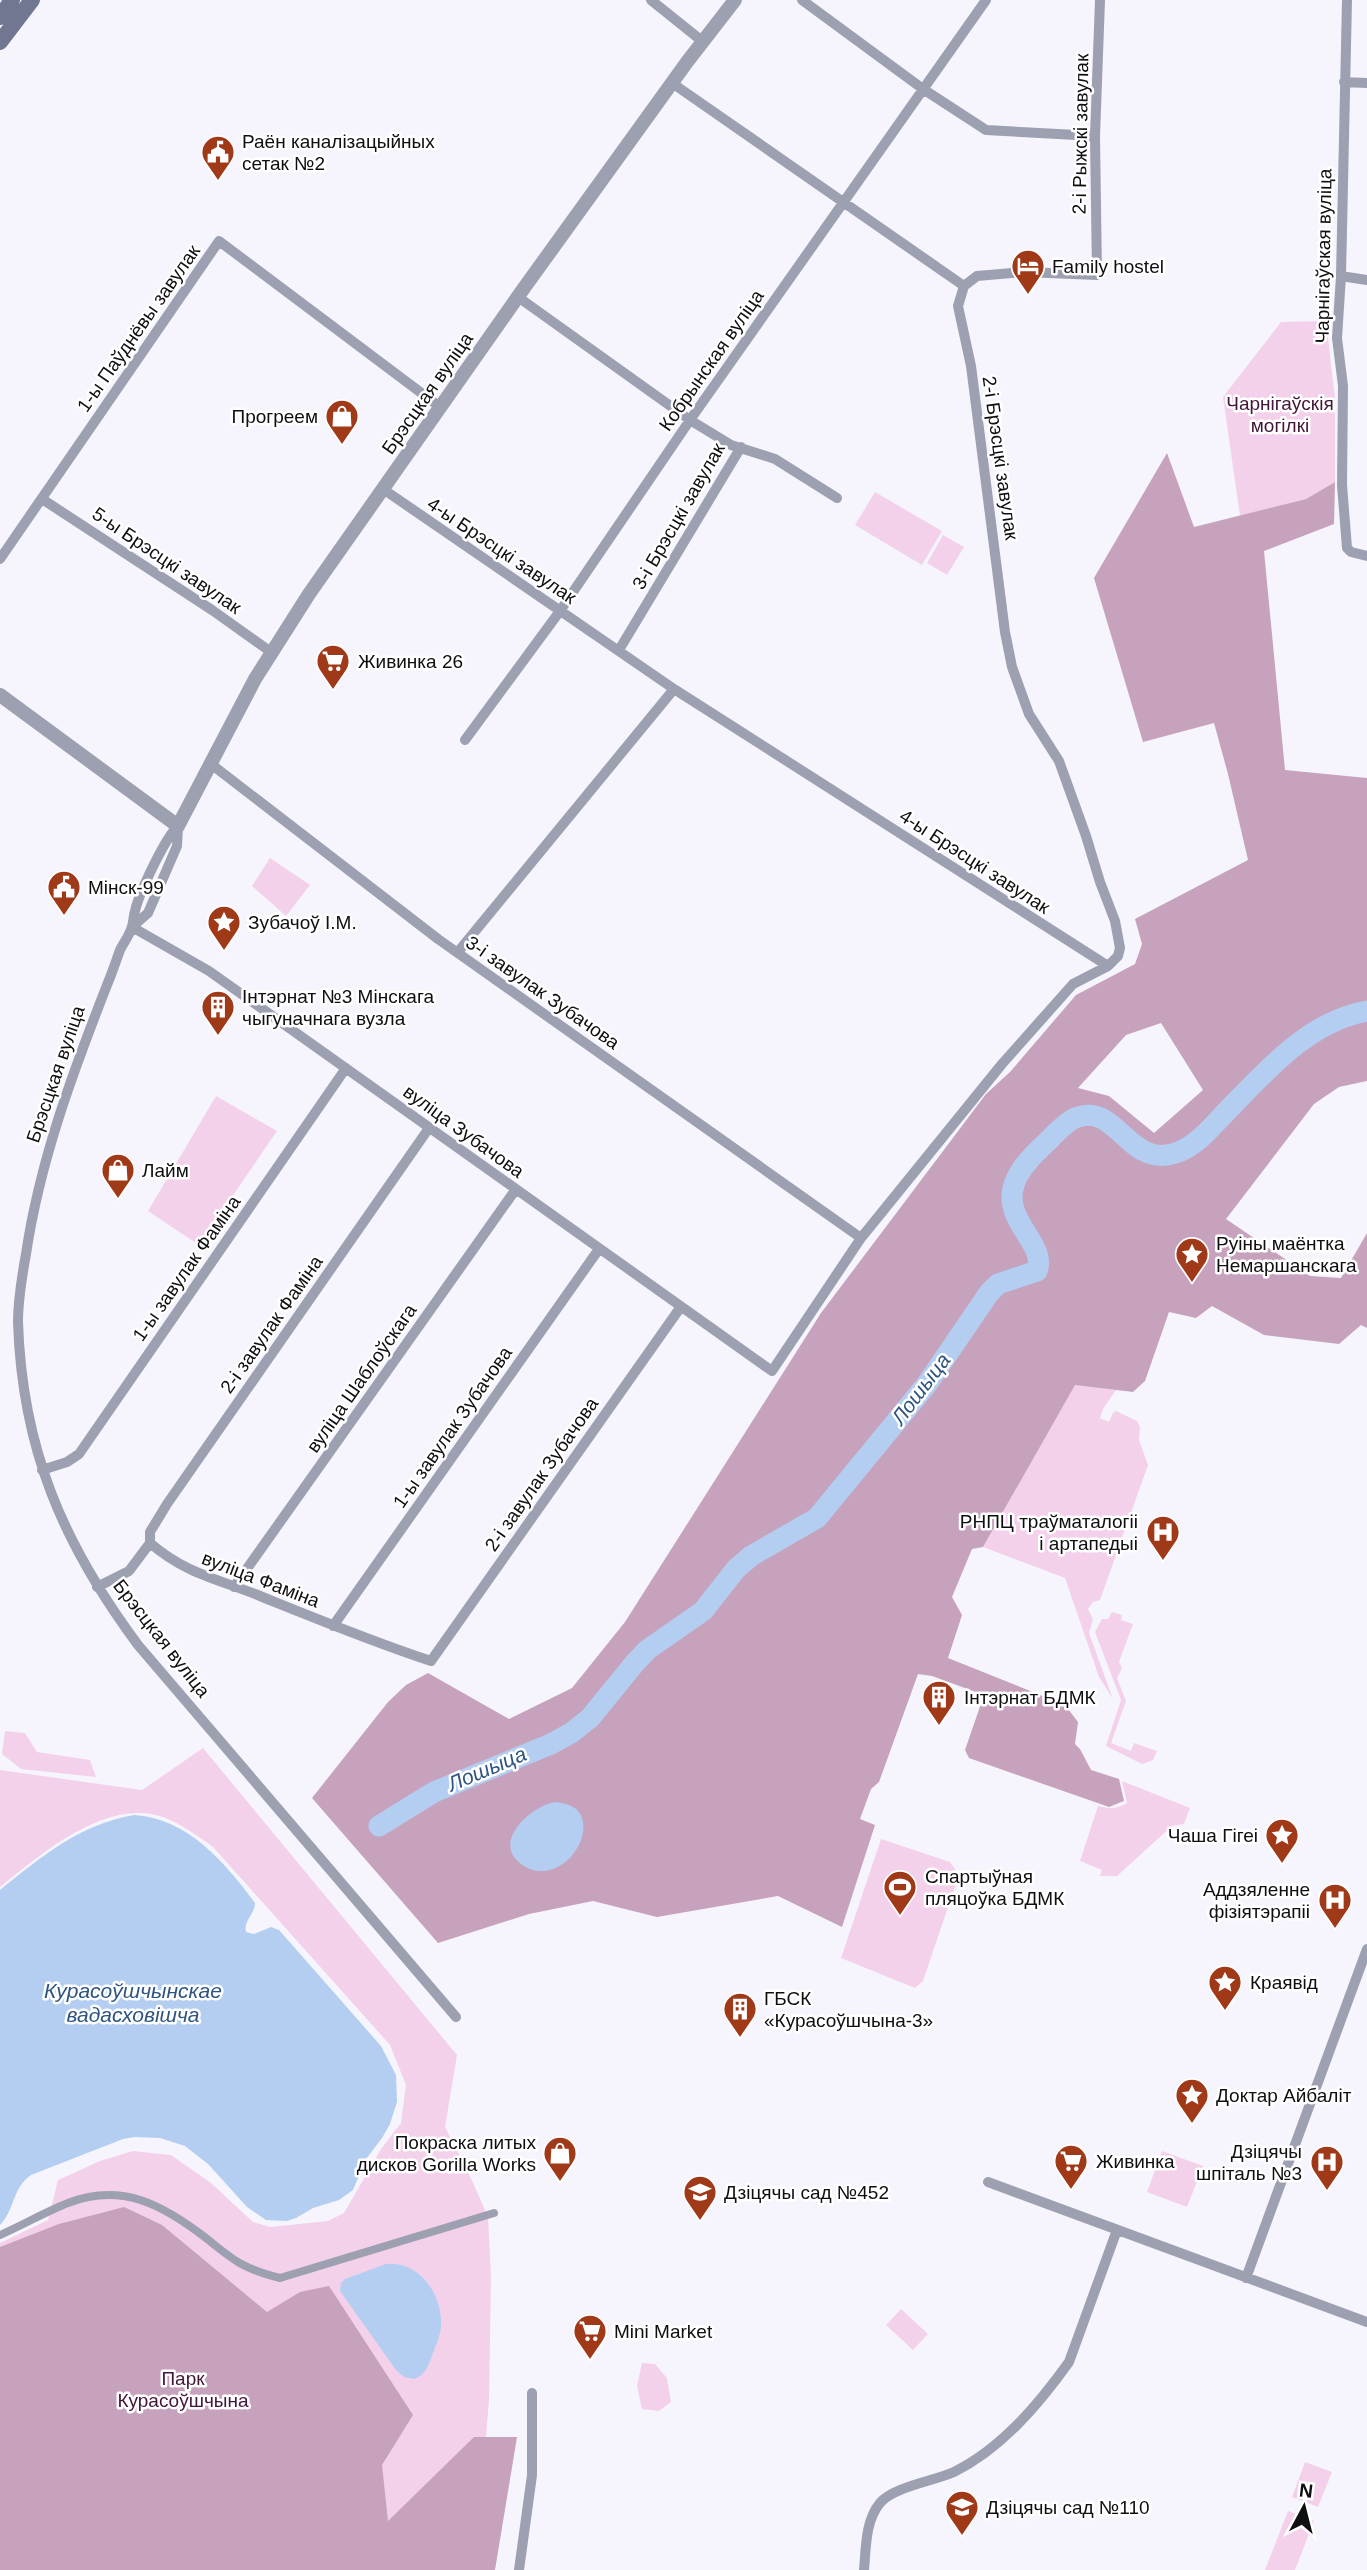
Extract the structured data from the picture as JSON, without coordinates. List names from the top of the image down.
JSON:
{
  "streets": {
    "street": [
      "2-і Рыжскі завулак",
      "Чарнігаўская вуліца",
      "1-ы Паўднёвы завулак",
      "Кобрынская вуліца",
      "Брэсцкая вуліца",
      "2-і Брэсцкі завулак",
      "3-і Брэсцкі завулак",
      "4-ы Брэсцкі завулак",
      "5-ы Брэсцкі завулак",
      "3-і завулак Зубачова",
      "вуліца Зубачова",
      "1-ы завулак Фаміна",
      "2-і завулак Фаміна",
      "вуліца Шаблоўскага",
      "1-ы завулак Зубачова",
      "2-і завулак Зубачова",
      "вуліца Фаміна"
    ]
  },
  "crossings": [
    ["2-і Рыжскі завулак", "2-і Брэсцкі завулак"],
    ["1-ы Паўднёвы завулак", "Брэсцкая вуліца"],
    ["1-ы Паўднёвы завулак", "5-ы Брэсцкі завулак"],
    ["Кобрынская вуліца", "3-і Брэсцкі завулак"],
    ["Кобрынская вуліца", "4-ы Брэсцкі завулак"],
    ["Брэсцкая вуліца", "3-і Брэсцкі завулак"],
    ["Брэсцкая вуліца", "4-ы Брэсцкі завулак"],
    ["Брэсцкая вуліца", "5-ы Брэсцкі завулак"],
    ["Брэсцкая вуліца", "3-і завулак Зубачова"],
    ["Брэсцкая вуліца", "вуліца Зубачова"],
    ["Брэсцкая вуліца", "1-ы завулак Фаміна"],
    ["2-і Брэсцкі завулак", "4-ы Брэсцкі завулак"],
    ["3-і Брэсцкі завулак", "4-ы Брэсцкі завулак"],
    ["3-і завулак Зубачова", "вуліца Зубачова"],
    ["вуліца Зубачова", "1-ы завулак Фаміна"],
    ["вуліца Зубачова", "2-і завулак Фаміна"],
    ["вуліца Зубачова", "вуліца Шаблоўскага"],
    ["вуліца Зубачова", "1-ы завулак Зубачова"],
    ["вуліца Зубачова", "2-і завулак Зубачова"],
    ["2-і завулак Фаміна", "вуліца Фаміна"],
    ["вуліца Шаблоўскага", "вуліца Фаміна"],
    ["1-ы завулак Зубачова", "вуліца Фаміна"],
    ["2-і завулак Зубачова", "вуліца Фаміна"]
  ],
  "water": ["Лошыца", "Курасоўшчынскае вадасховішча"],
  "parks": ["Чарнігаўскія могілкі", "Парк Курасоўшчына"],
  "places": {
    "public building": ["Раён каналізацыйных сетак №2", "Мінск-99"],
    "hotel": ["Family hostel"],
    "shop": ["Прогреем", "Лайм", "Покраска литых дисков Gorilla Works"],
    "supermarket": ["Живинка 26", "Живинка", "Mini Market"],
    "place": [
      "Зубачоў І.М.",
      "Руіны маёнтка Немаршанскага",
      "Чаша Гігеі",
      "Краявід",
      "Доктар Айбаліт"
    ],
    "building": ["Інтэрнат №3 Мінскага чыгуначнага вузла", "Інтэрнат БДМК", "ГБСК «Курасоўшчына-3»"],
    "hospital": ["РНПЦ траўматалогіі і артапедыі", "Аддзяленне фізіятэрапіі", "Дзіцячы шпіталь №3"],
    "sports": ["Спартыўная пляцоўка БДМК"],
    "school or university": ["Дзіцячы сад №452", "Дзіцячы сад №110"]
  },
  "north": "top"
}
